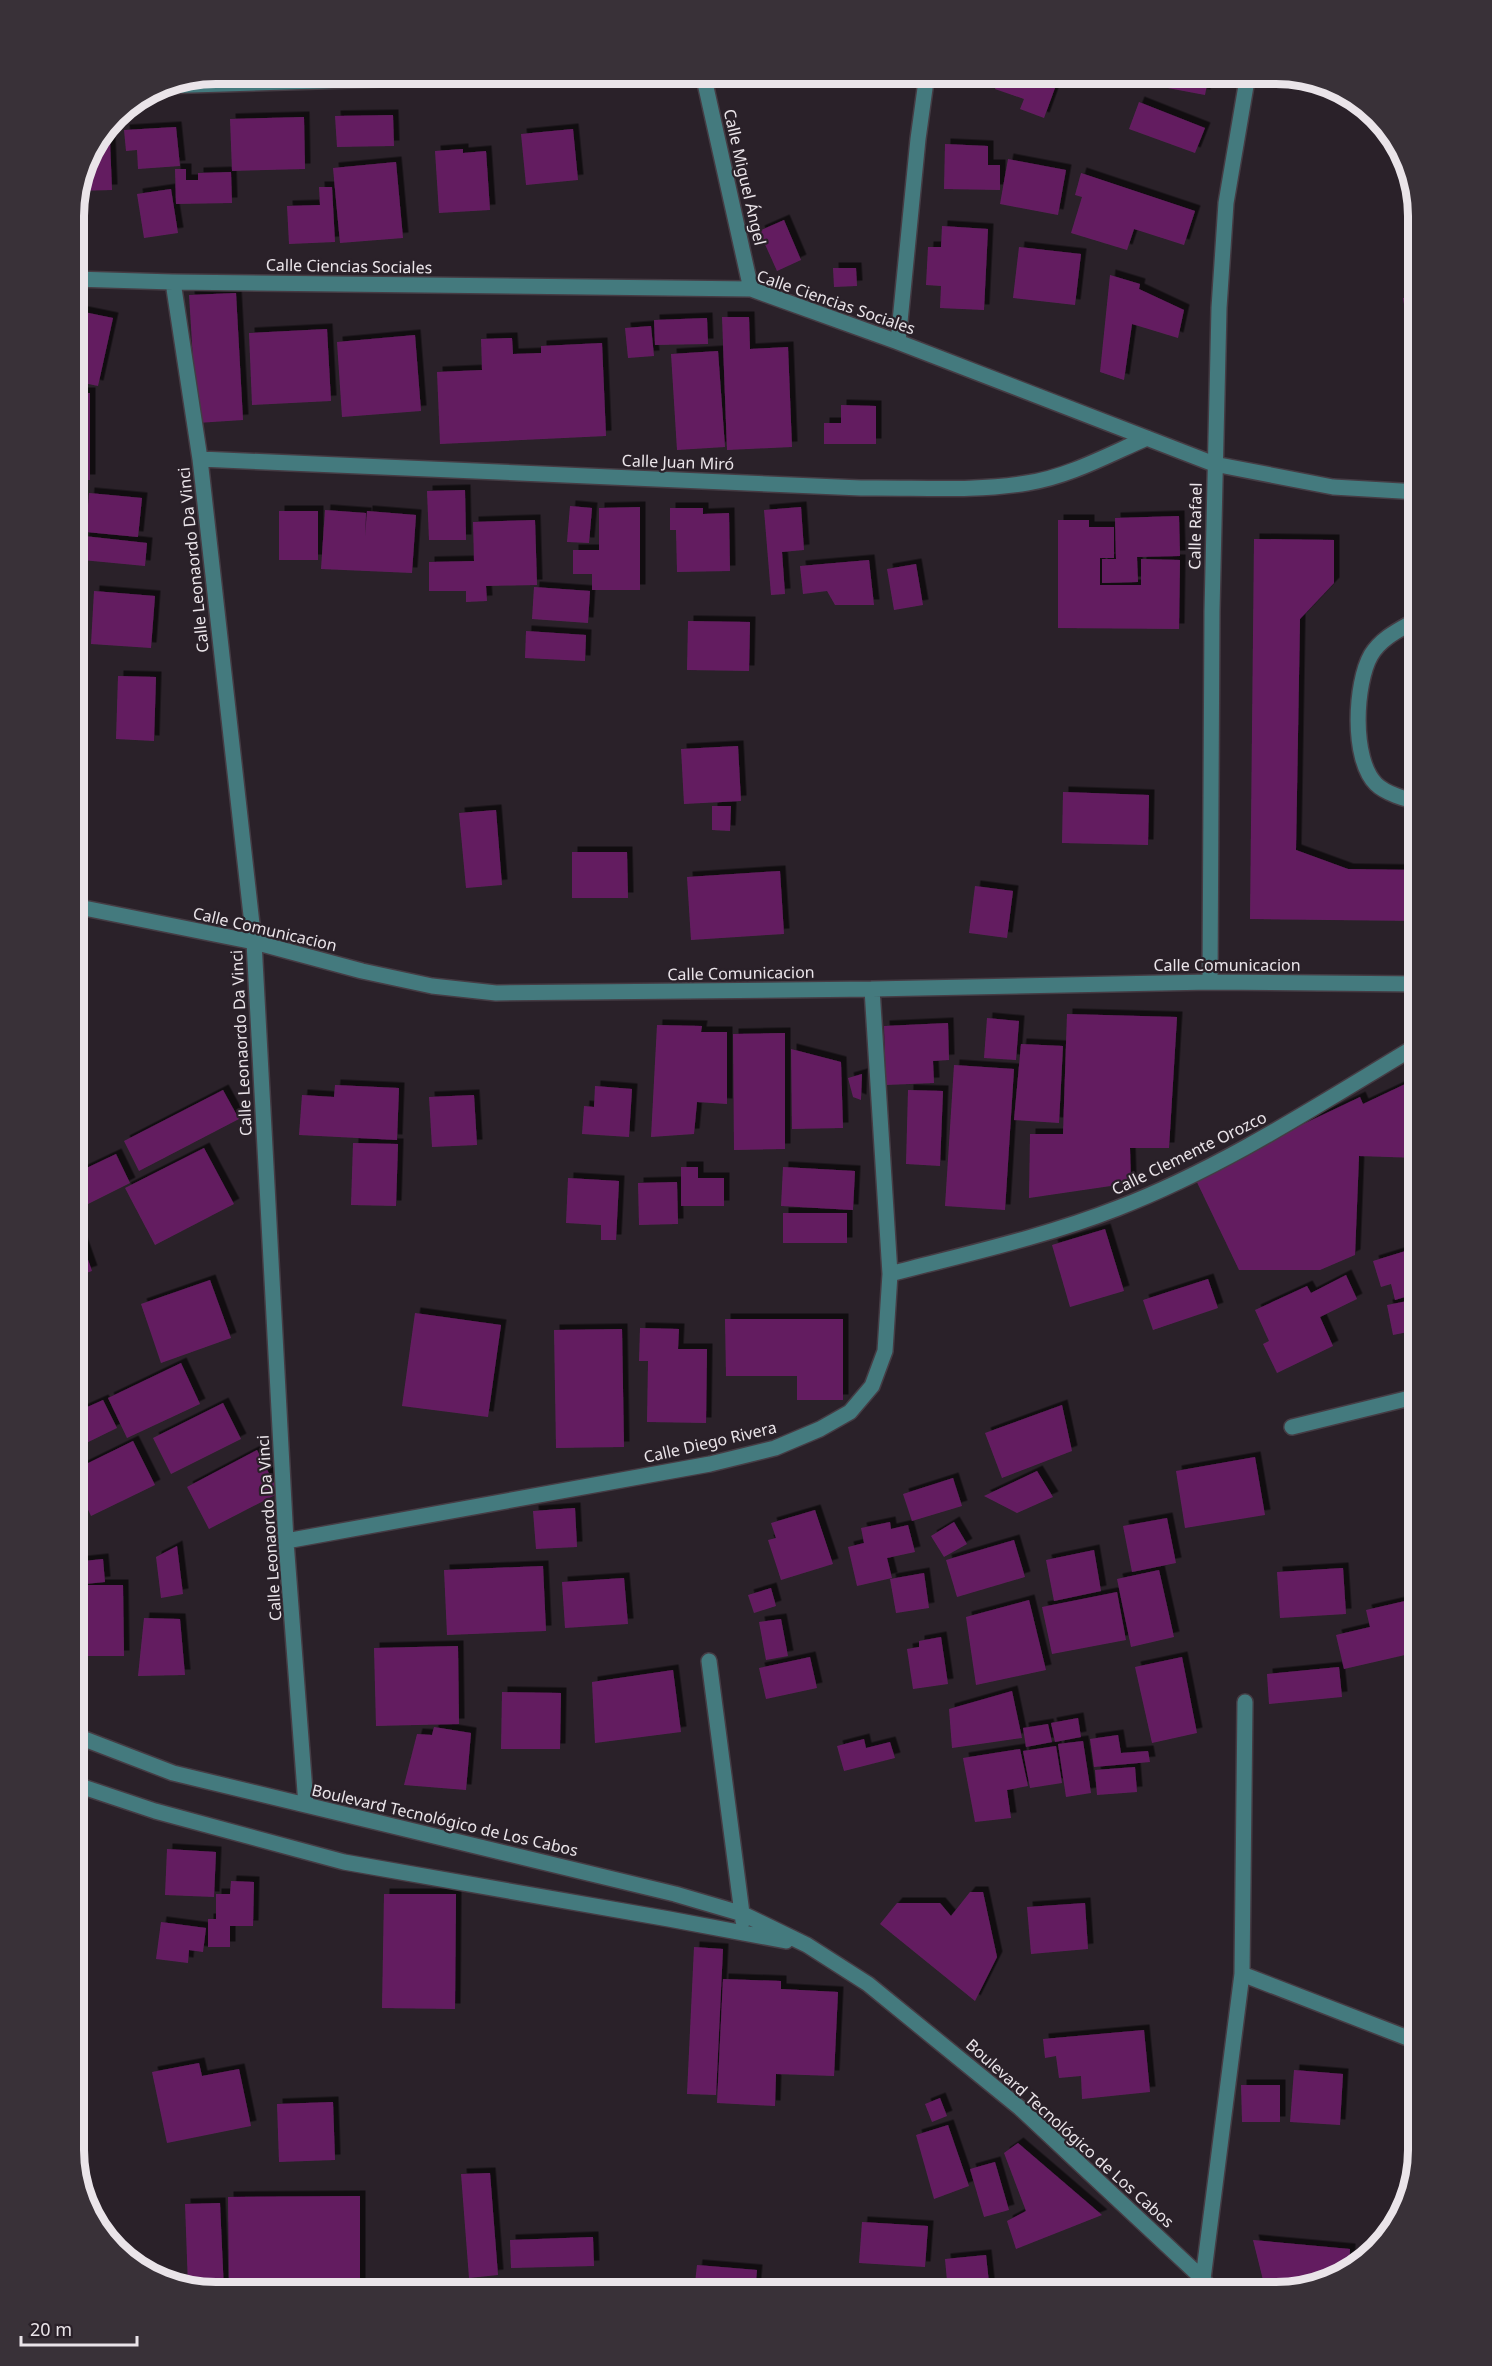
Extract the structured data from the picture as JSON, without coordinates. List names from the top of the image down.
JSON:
{
  "streets": {
    "street": [
      "Calle Miguel Ángel",
      "Calle Ciencias Sociales",
      "Calle Juan Miró",
      "Calle Rafael",
      "Calle Leonaordo Da Vinci",
      "Calle Comunicacion",
      "Calle Clemente Orozco",
      "Calle Diego Rivera",
      "Boulevard Tecnológico de Los Cabos"
    ]
  },
  "crossings": [
    ["Calle Miguel Ángel", "Calle Ciencias Sociales"],
    ["Calle Ciencias Sociales", "Calle Juan Miró"],
    ["Calle Ciencias Sociales", "Calle Rafael"],
    ["Calle Ciencias Sociales", "Calle Leonaordo Da Vinci"],
    ["Calle Juan Miró", "Calle Leonaordo Da Vinci"],
    ["Calle Rafael", "Calle Comunicacion"],
    ["Calle Leonaordo Da Vinci", "Calle Comunicacion"],
    ["Calle Leonaordo Da Vinci", "Calle Diego Rivera"],
    ["Calle Leonaordo Da Vinci", "Boulevard Tecnológico de Los Cabos"],
    ["Calle Comunicacion", "Calle Diego Rivera"],
    ["Calle Clemente Orozco", "Calle Diego Rivera"]
  ],
  "scale_bar": "20 m"
}
